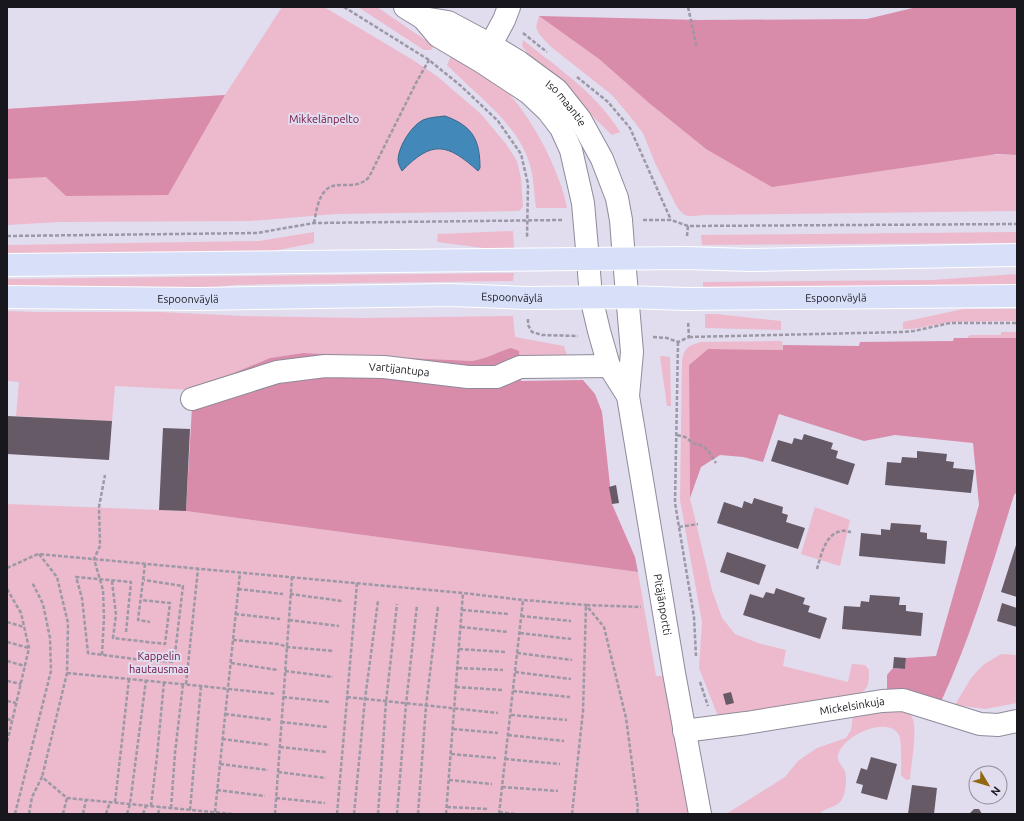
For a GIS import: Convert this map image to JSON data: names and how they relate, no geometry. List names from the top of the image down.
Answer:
{
  "streets": {
    "main road": ["Espoonväylä"],
    "street": [
      "Iso maantie",
      "Vartijantupa",
      "Pitäjänportti",
      "Mickelsinkuja"
    ]
  },
  "crossings": [
    ["Iso maantie", "Espoonväylä"],
    ["Iso maantie", "Pitäjänportti"],
    ["Espoonväylä", "Pitäjänportti"],
    ["Vartijantupa", "Pitäjänportti"],
    ["Pitäjänportti", "Mickelsinkuja"]
  ],
  "parks": ["Mikkelänpelto", "Kappelin hautausmaa"],
  "north": "bottom right"
}
